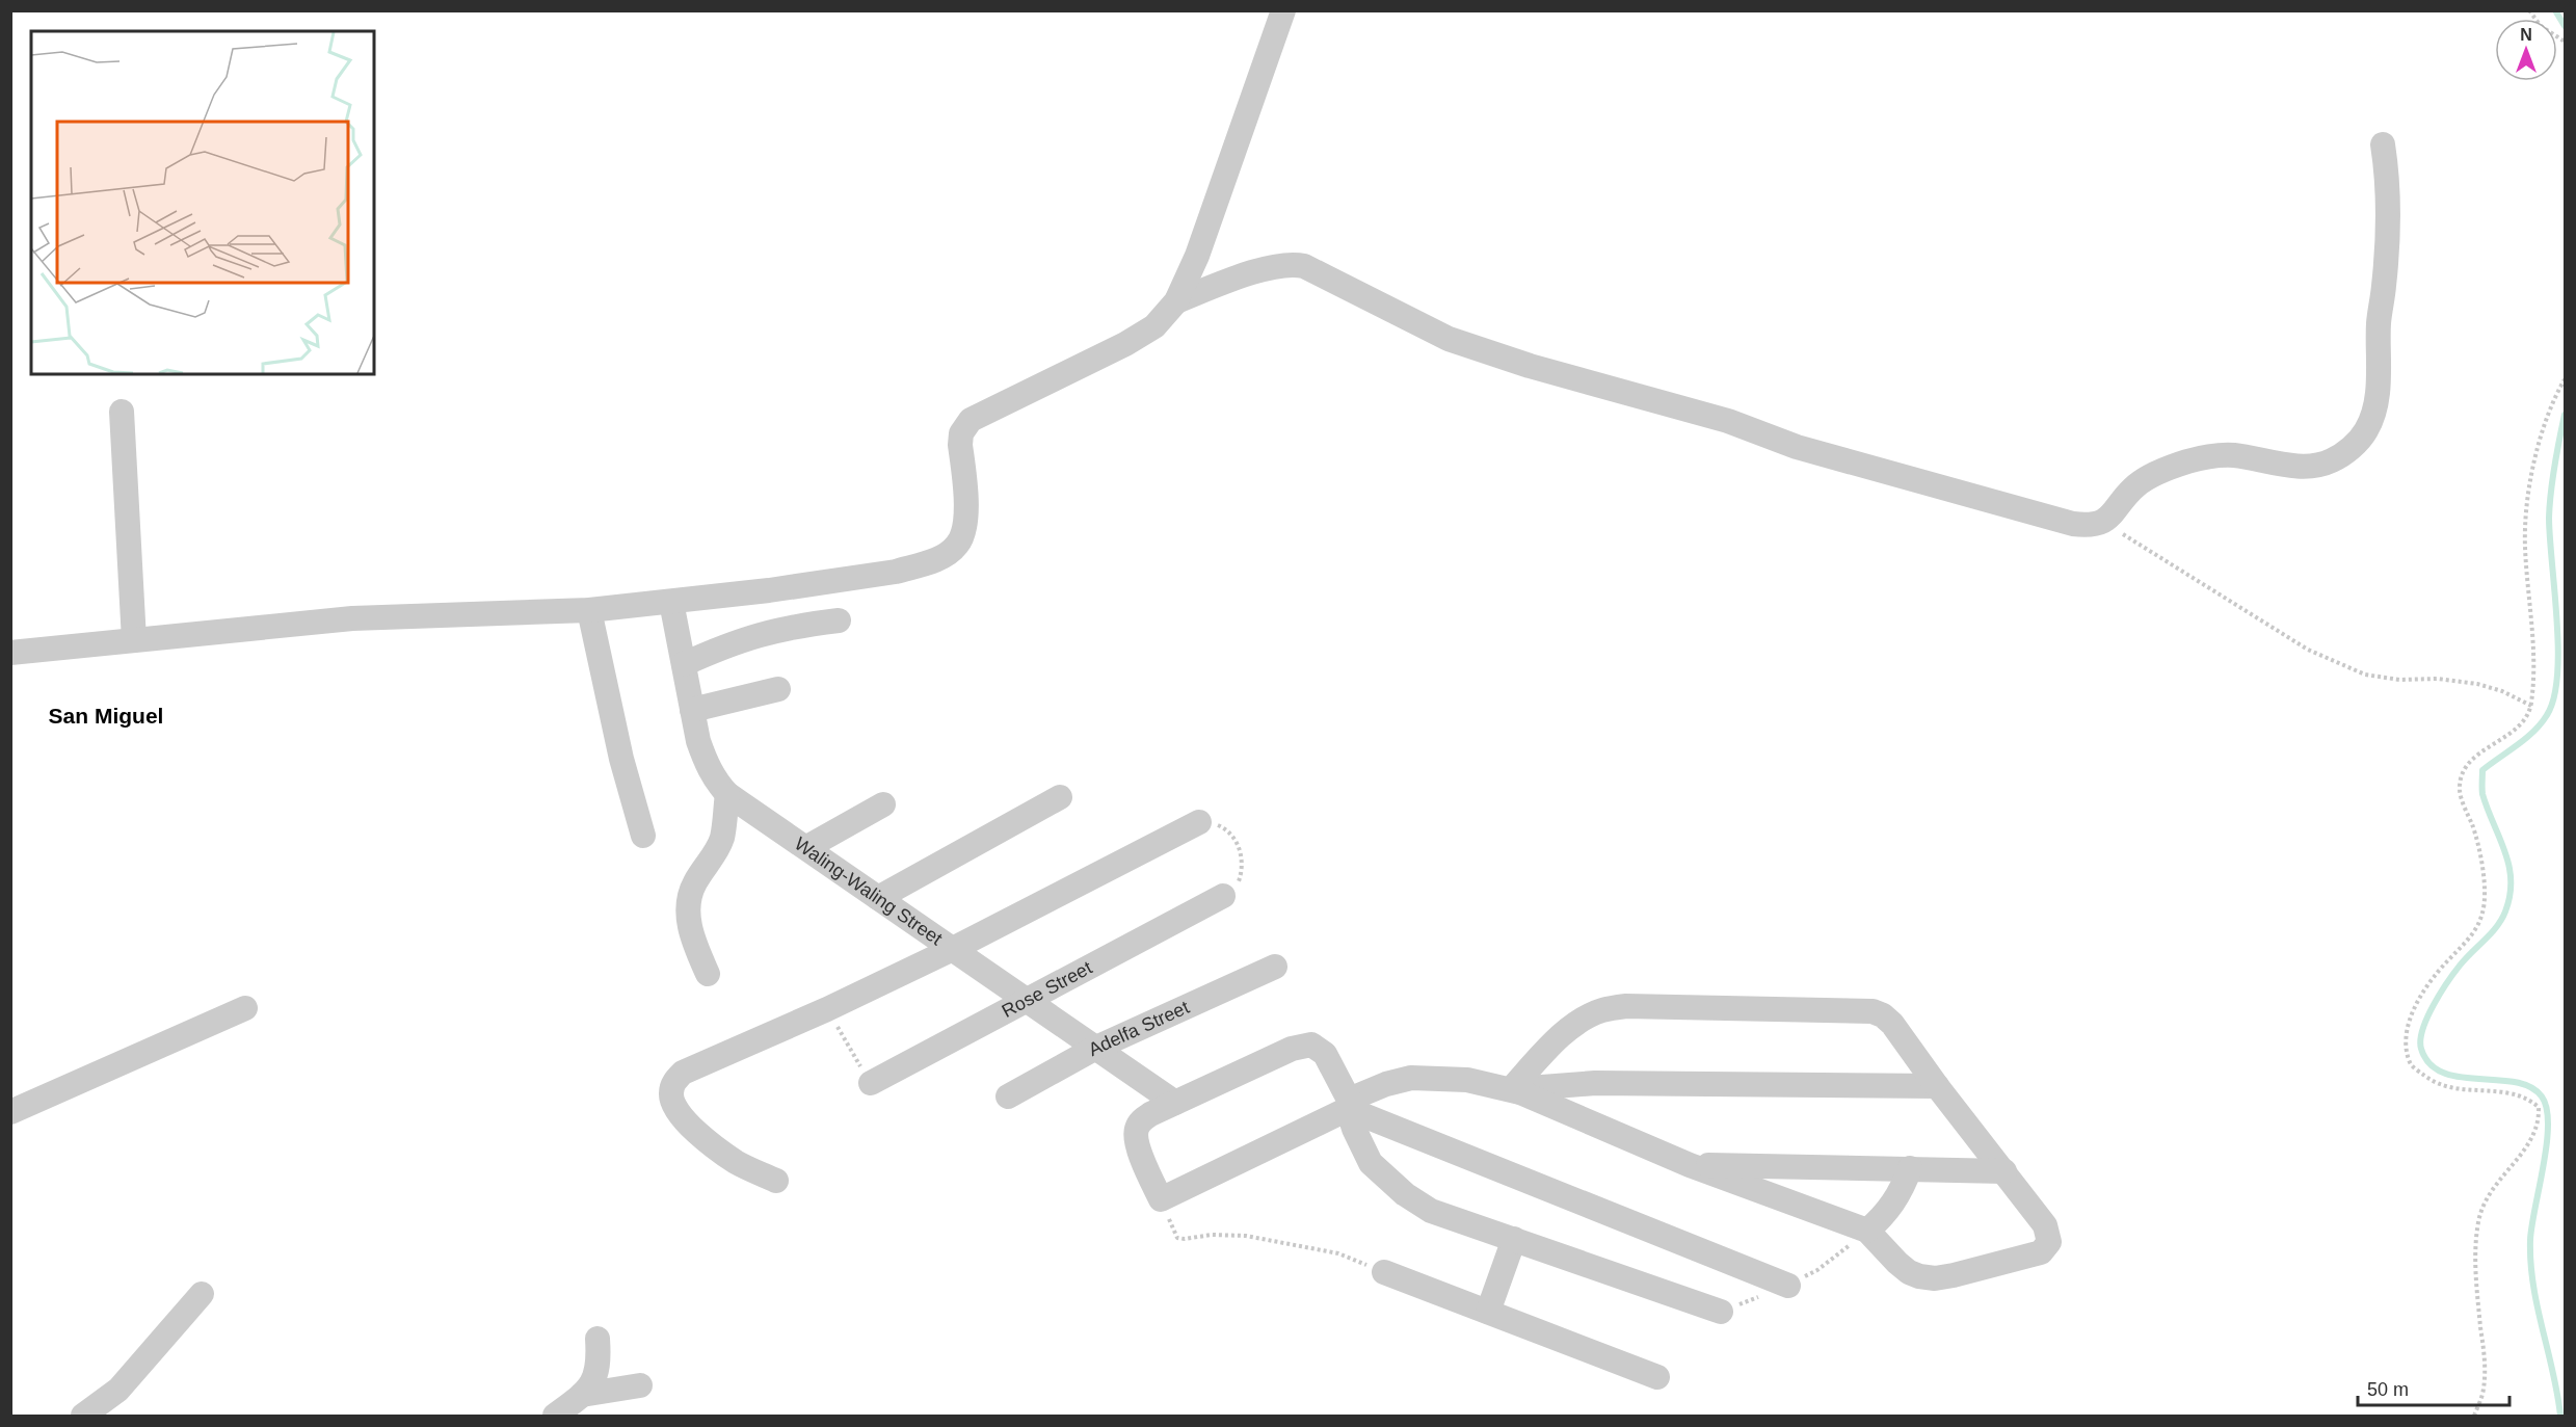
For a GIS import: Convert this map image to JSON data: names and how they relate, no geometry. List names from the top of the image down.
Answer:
{
  "streets": {
    "street": ["Waling-Waling Street", "Rose Street", "Adelfa Street"]
  },
  "crossings": [
    ["Waling-Waling Street", "Rose Street"],
    ["Waling-Waling Street", "Adelfa Street"]
  ],
  "districts": ["San Miguel"],
  "scale_bar": "50 m",
  "north": "top"
}
